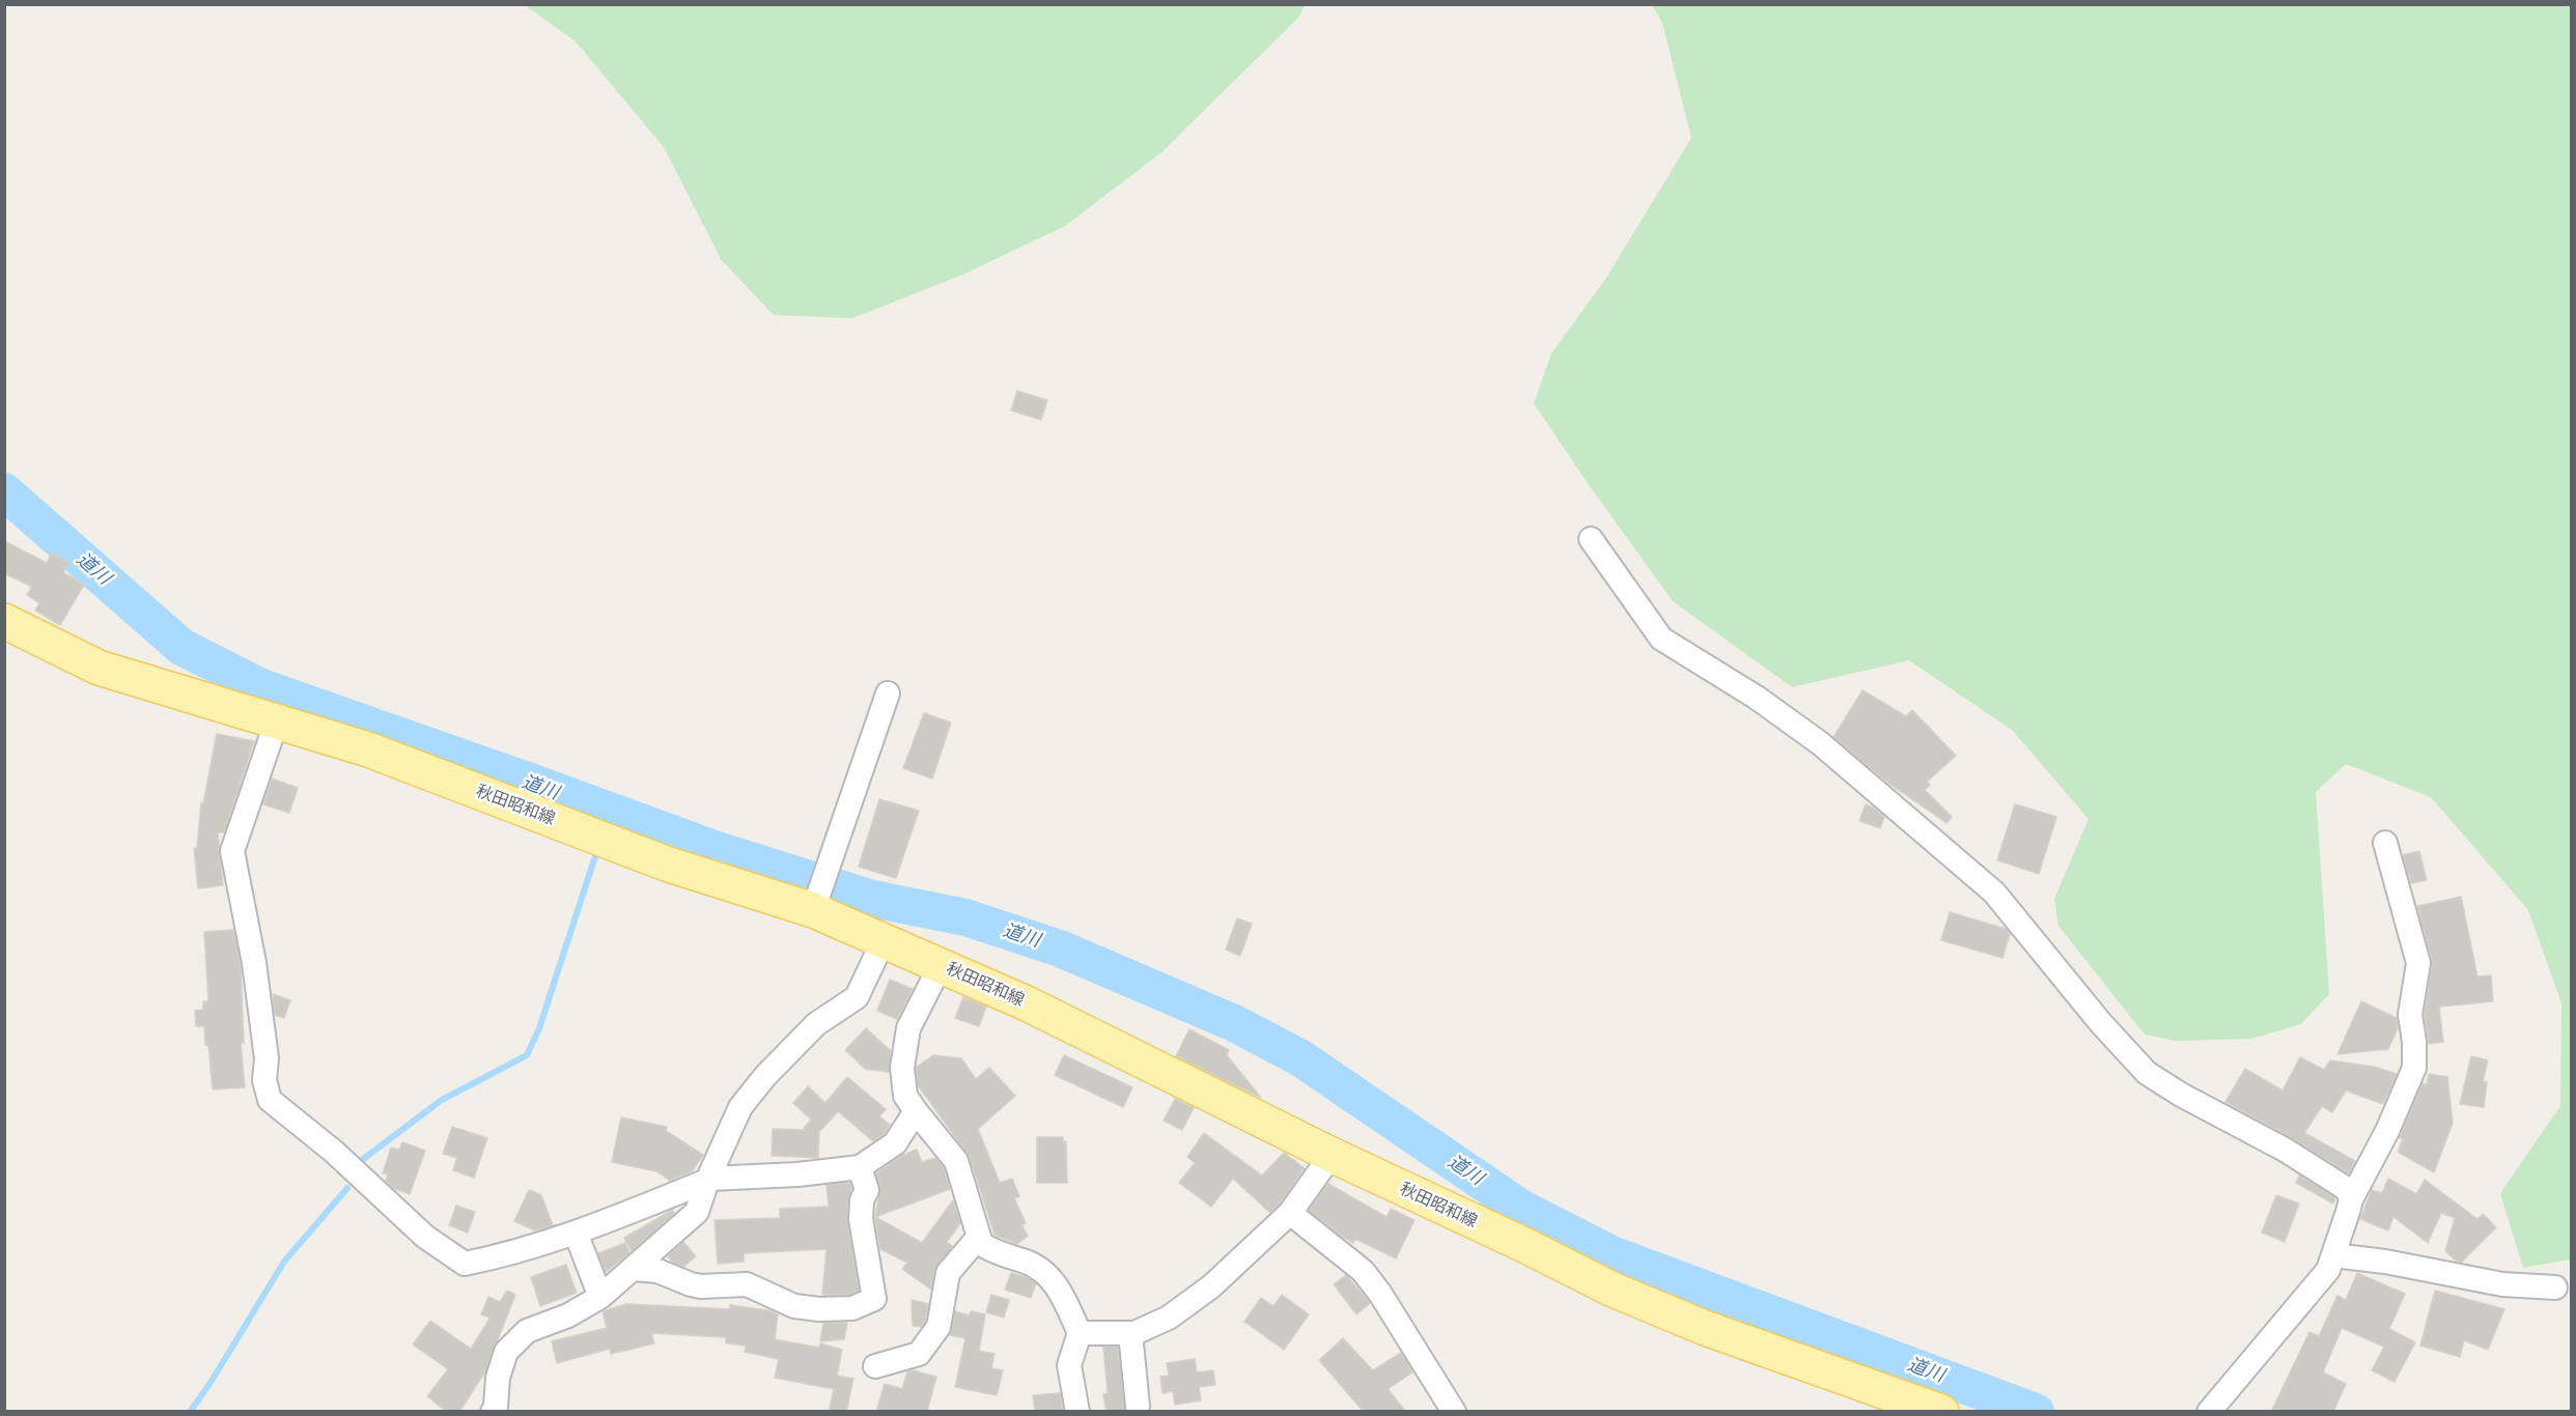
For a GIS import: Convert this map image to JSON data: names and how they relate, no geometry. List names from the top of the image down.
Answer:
{
  "streets": {
    "main road": ["秋田昭和線"]
  },
  "water": ["道川"]
}
